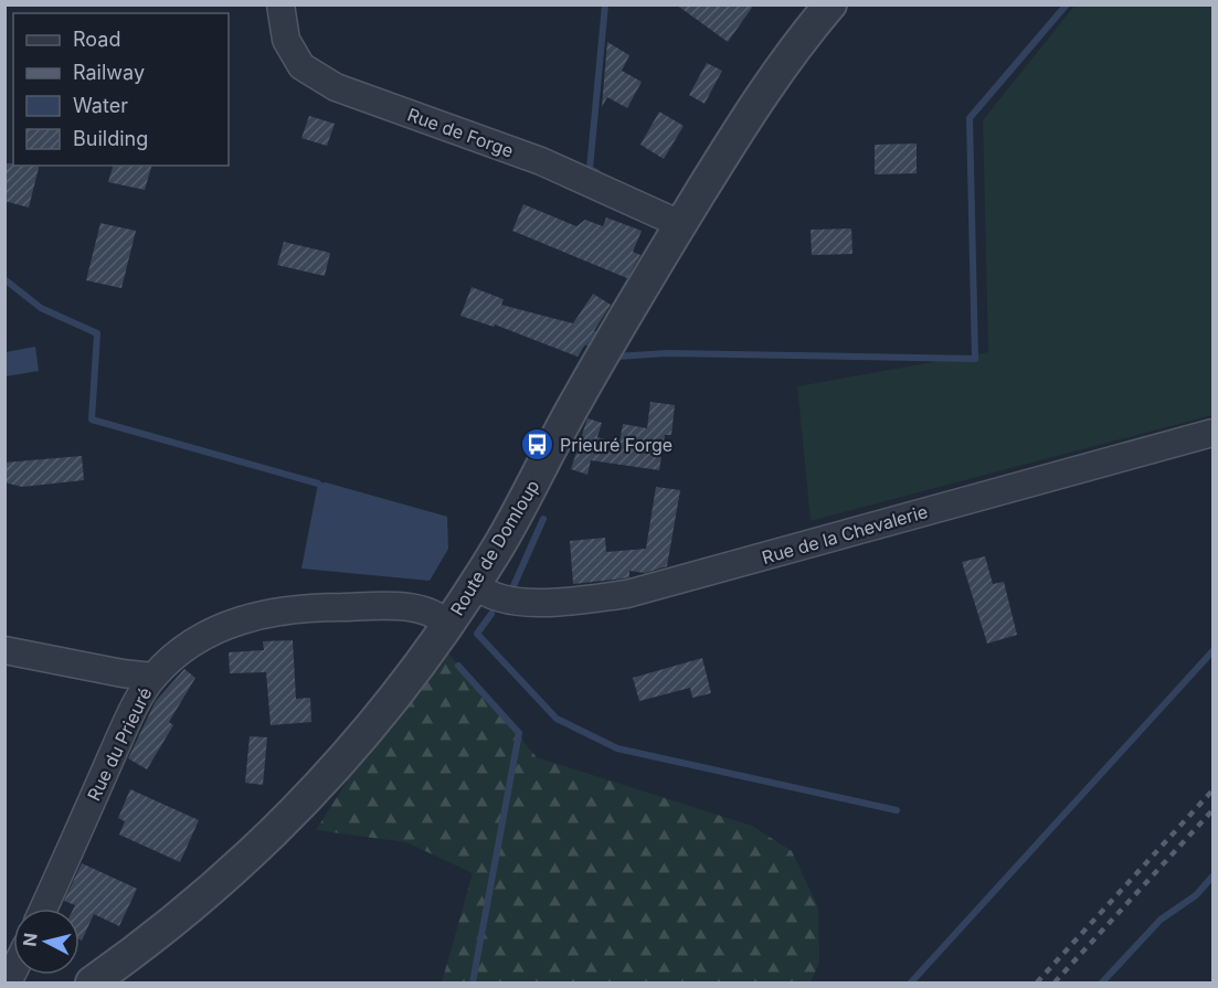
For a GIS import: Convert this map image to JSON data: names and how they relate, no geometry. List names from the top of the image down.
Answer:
{
  "streets": {
    "street": [
      "Rue de Forge",
      "Rue de la Chevalerie",
      "Route de Domloup",
      "Rue du Prieuré"
    ]
  },
  "crossings": [
    ["Rue de Forge", "Route de Domloup"],
    ["Rue de la Chevalerie", "Route de Domloup"],
    ["Route de Domloup", "Rue du Prieuré"]
  ],
  "places": {
    "bus stop": ["Prieuré Forge"]
  },
  "legend": [
    "Road",
    "Railway",
    "Water",
    "Building"
  ],
  "north": "left"
}
